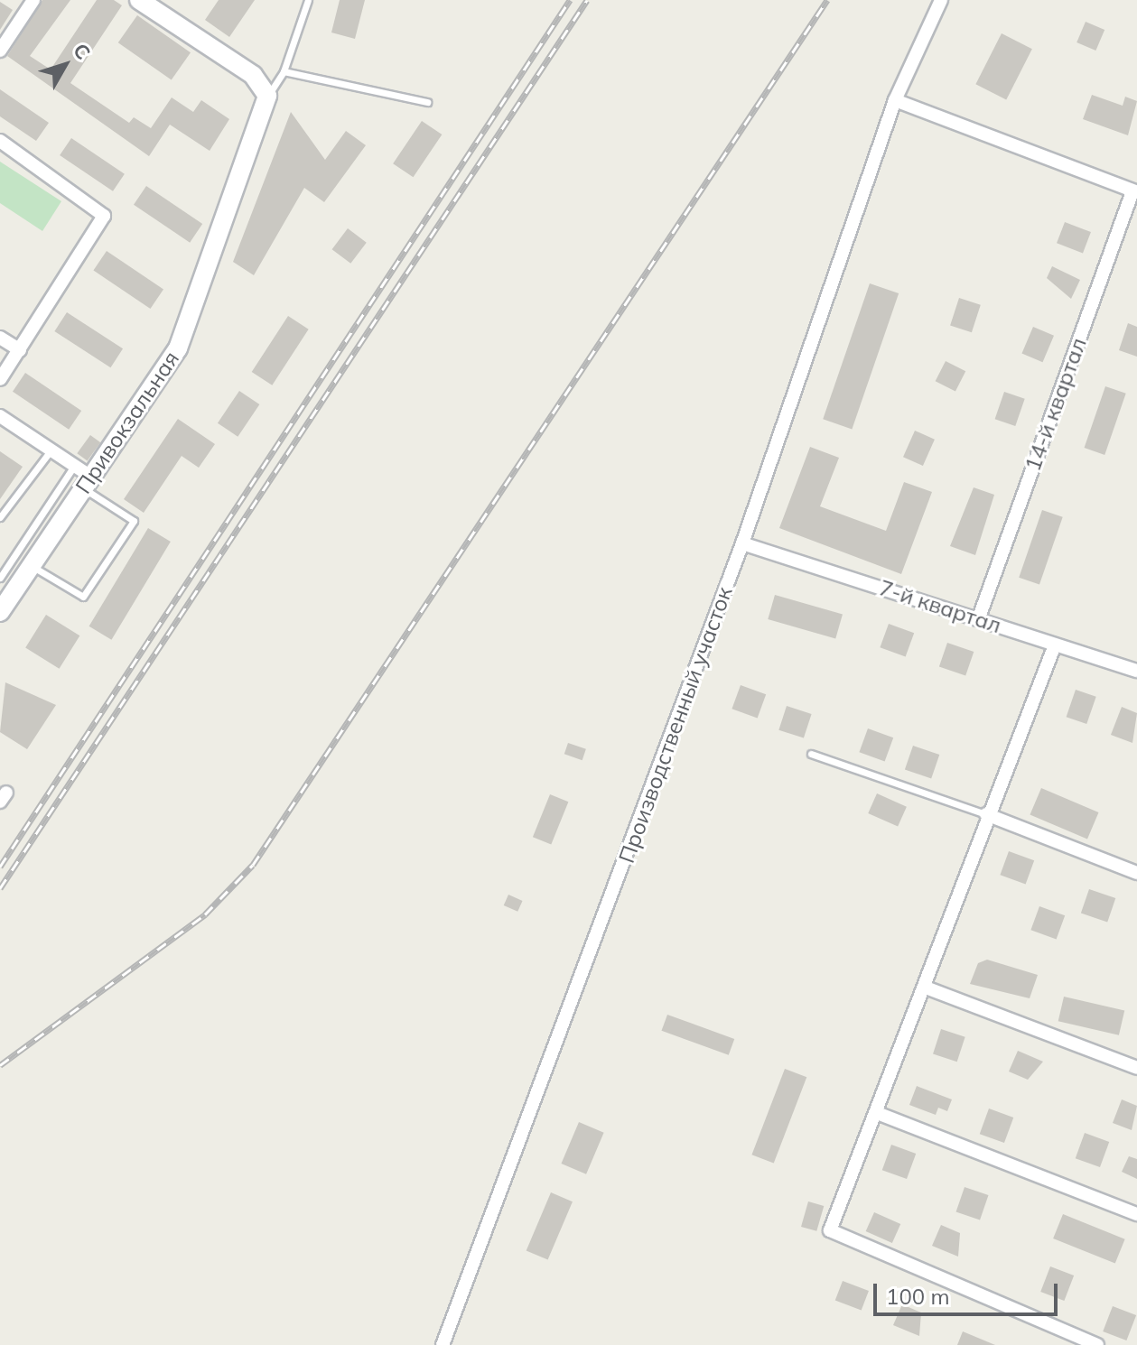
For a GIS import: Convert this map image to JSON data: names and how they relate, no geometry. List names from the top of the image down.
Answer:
{
  "streets": {
    "street": [
      "14-й квартал",
      "Привокзальная",
      "7-й квартал",
      "Производственный участок"
    ]
  },
  "crossings": [
    ["14-й квартал", "7-й квартал"],
    ["7-й квартал", "Производственный участок"]
  ],
  "scale_bar": "100 m",
  "north": "top right"
}
